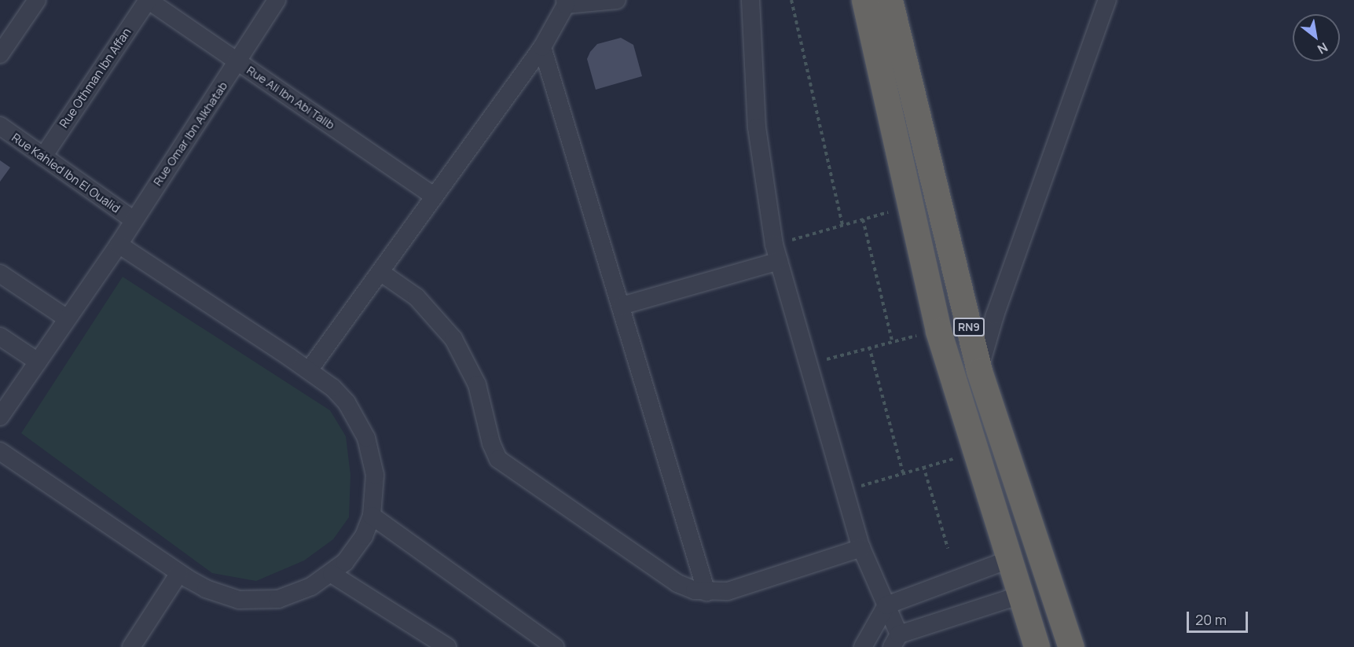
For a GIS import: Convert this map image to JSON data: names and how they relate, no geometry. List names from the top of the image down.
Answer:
{
  "streets": {
    "highway": ["RN9"],
    "street": [
      "Rue Othman Ibn Affan",
      "Rue Ali Ibn Abi Talib",
      "Rue Omar Ibn Alkhatab",
      "Rue Kahled Ibn El Oualid"
    ]
  },
  "crossings": [
    ["Rue Othman Ibn Affan", "Rue Ali Ibn Abi Talib"],
    ["Rue Othman Ibn Affan", "Rue Kahled Ibn El Oualid"],
    ["Rue Ali Ibn Abi Talib", "Rue Omar Ibn Alkhatab"],
    ["Rue Omar Ibn Alkhatab", "Rue Kahled Ibn El Oualid"]
  ],
  "scale_bar": "20 m",
  "north": "bottom right"
}
